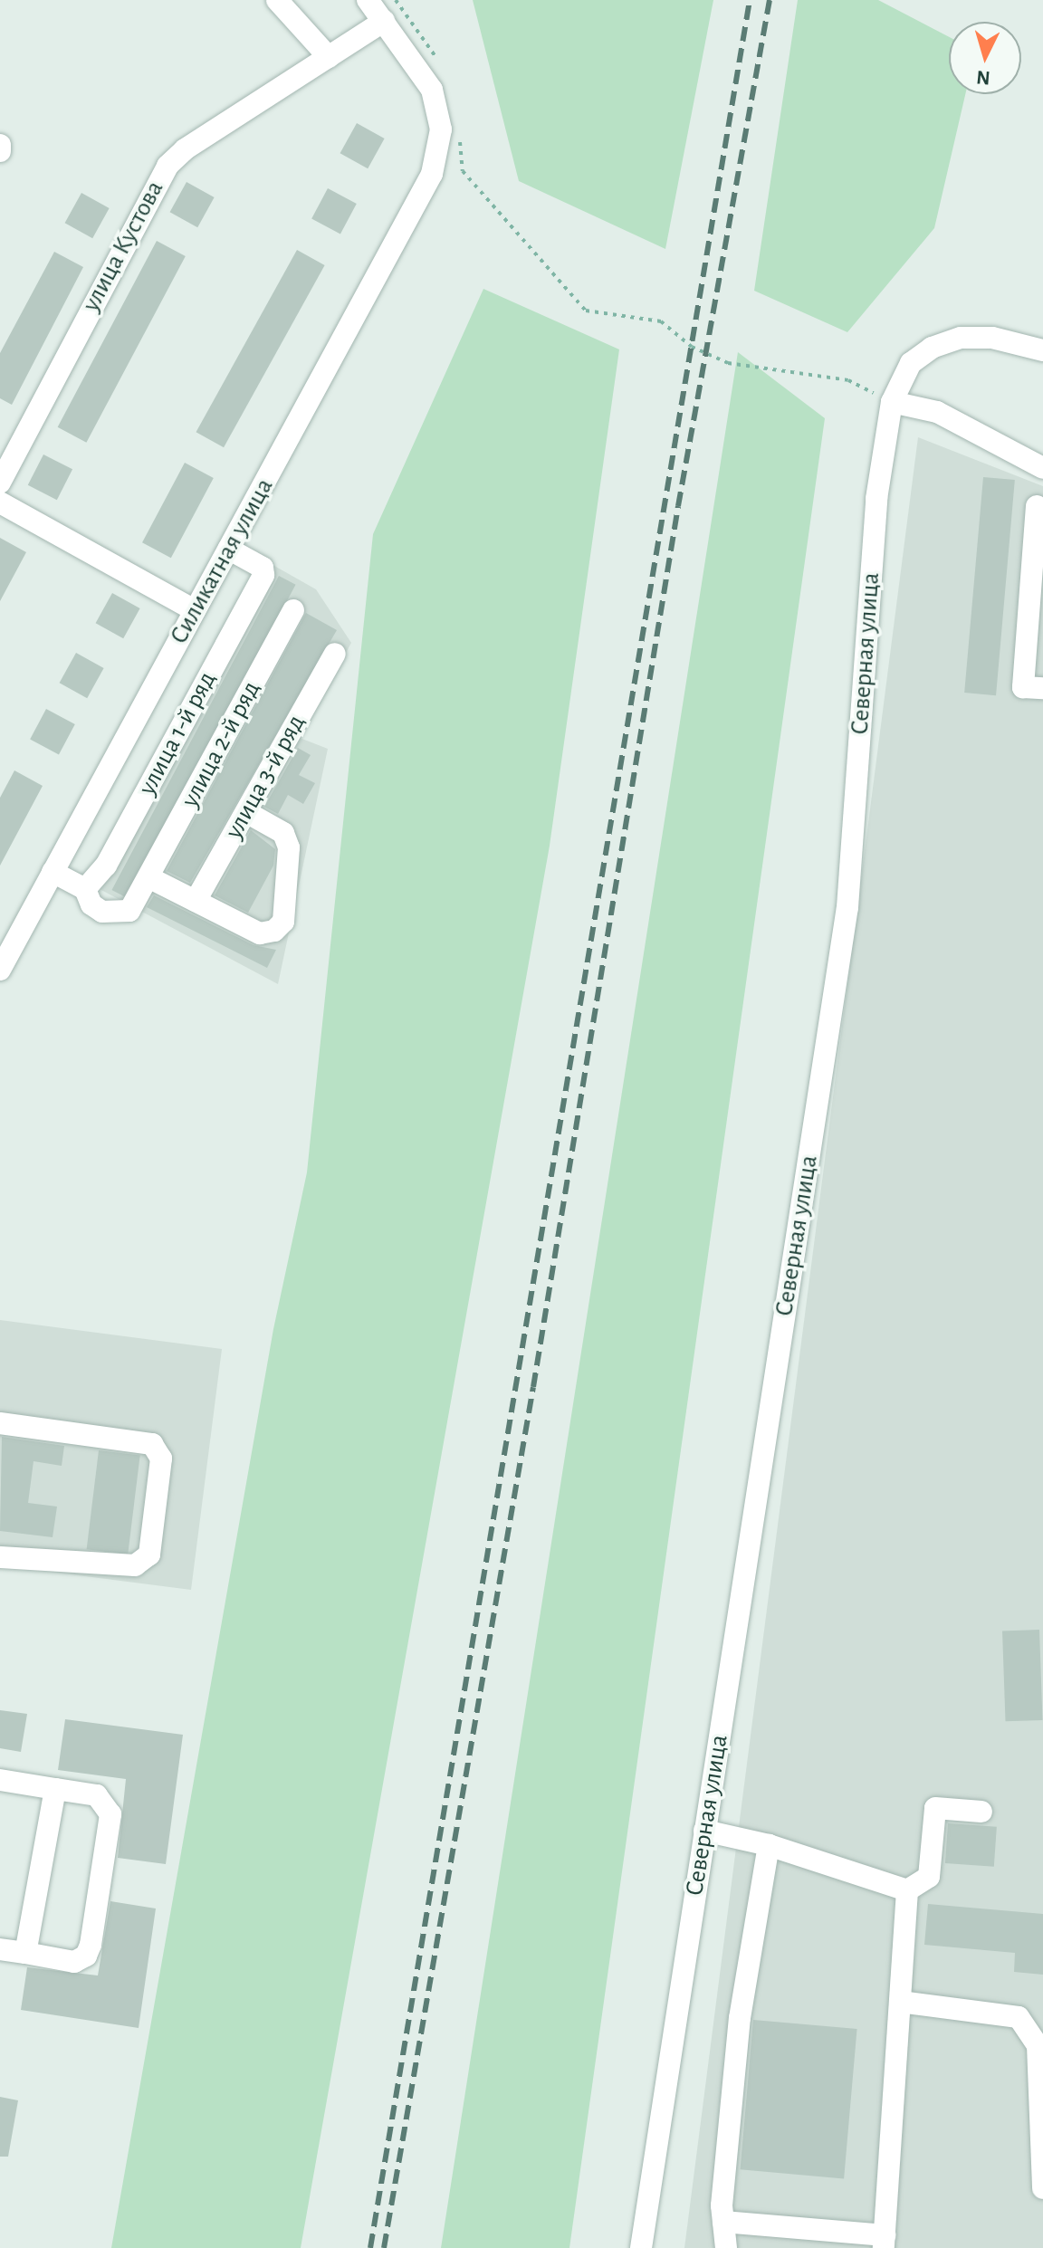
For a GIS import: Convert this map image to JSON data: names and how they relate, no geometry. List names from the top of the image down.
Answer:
{
  "streets": {
    "street": [
      "улица Кустова",
      "Силикатная улица",
      "Северная улица",
      "улица 1-й ряд",
      "улица 2-й ряд",
      "улица 3-й ряд"
    ]
  },
  "crossings": [
    ["улица Кустова", "Силикатная улица"],
    ["Силикатная улица", "улица 1-й ряд"],
    ["Силикатная улица", "улица 2-й ряд"],
    ["улица 1-й ряд", "улица 2-й ряд"]
  ],
  "north": "bottom"
}
